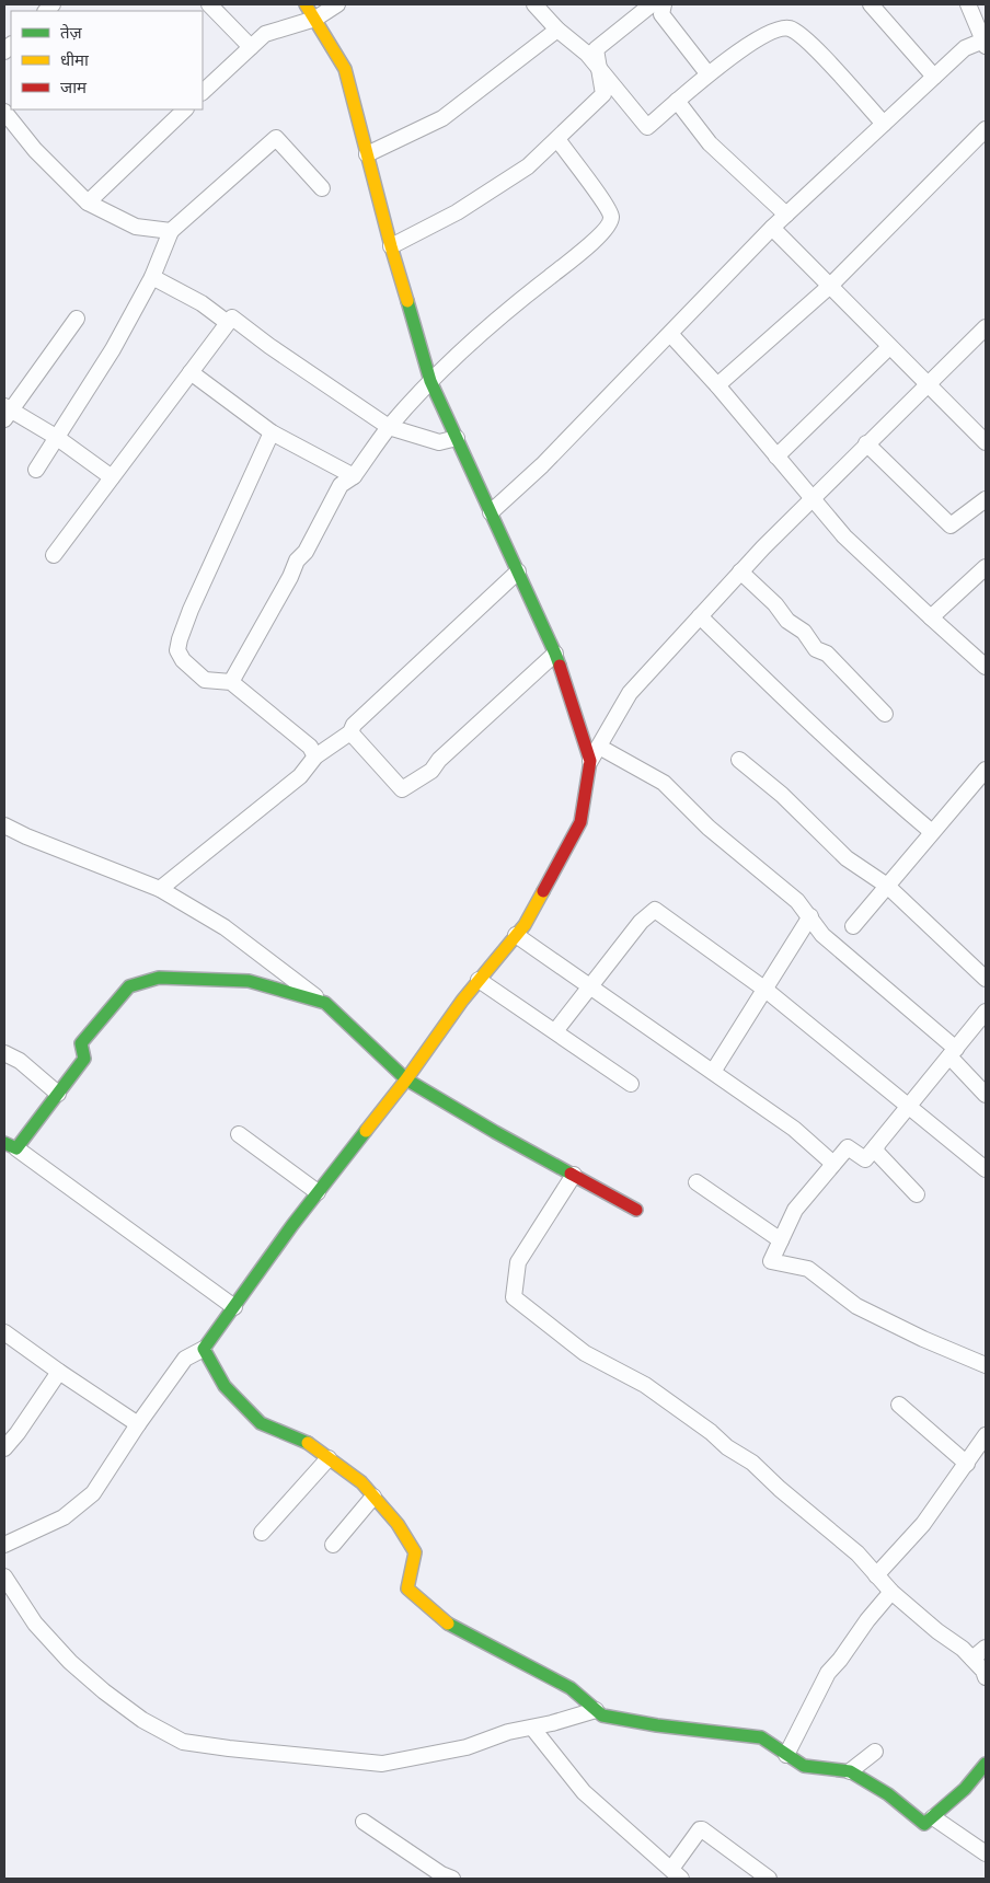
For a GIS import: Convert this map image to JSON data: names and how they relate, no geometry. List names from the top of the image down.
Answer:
{
  "legend": ["तेज़", "धीमा", "जाम"]
}
